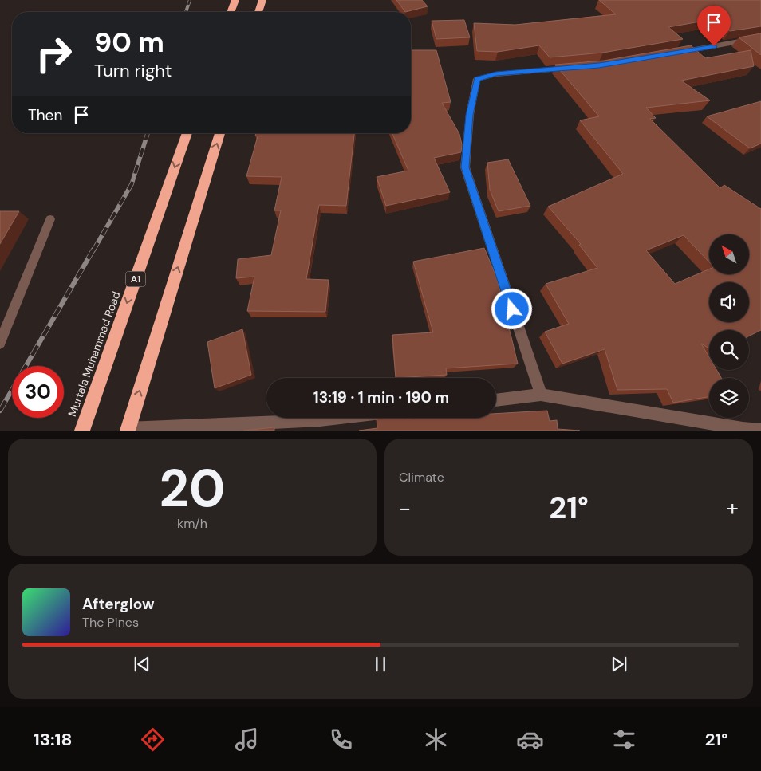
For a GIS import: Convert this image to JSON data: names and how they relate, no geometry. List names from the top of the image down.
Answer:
{
  "streets": {
    "highway": ["A1", "Murtala Muhammad Road"]
  },
  "north": "top left",
  "page": {
    "turn": ["90 m", "Turn right"],
    "then": "Then",
    "limit": "30",
    "trip": "13:19 · 1 min · 190 m",
    "tile": [
      ["20", "km/h"],
      "Climate"
    ],
    "heat": ["−", "21°", "+"],
    "song": ["Afterglow", "The Pines"],
    "tabs": ["13:18", "21°"]
  }
}
